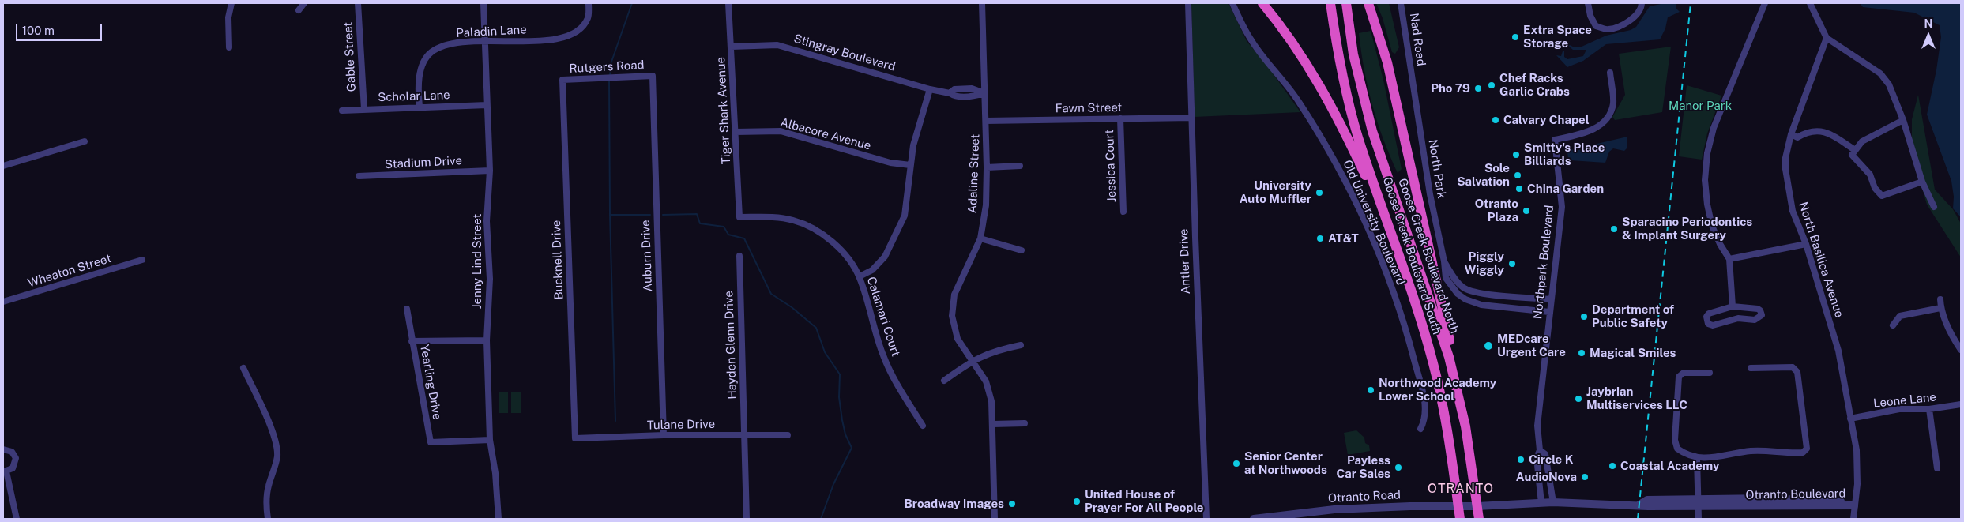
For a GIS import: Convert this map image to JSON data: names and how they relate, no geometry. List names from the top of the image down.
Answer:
{
  "streets": {
    "highway": ["Goose Creek Boulevard South", "Goose Creek Boulevard North"],
    "street": [
      "Paladin Lane",
      "Nad Road",
      "Stingray Boulevard",
      "Gable Street",
      "Rutgers Road",
      "Scholar Lane",
      "Fawn Street",
      "Tiger Shark Avenue",
      "Albacore Avenue",
      "Stadium Drive",
      "Jessica Court",
      "North Park",
      "Adaline Street",
      "Old University Boulevard",
      "Auburn Drive",
      "Bucknell Drive",
      "North Basilica Avenue",
      "Jenny Lind Street",
      "Antler Drive",
      "Northpark Boulevard",
      "Wheaton Street",
      "Calamari Court",
      "Hayden Glenn Drive",
      "Yearling Drive",
      "Leone Lane",
      "Tulane Drive",
      "Otranto Boulevard",
      "Otranto Road"
    ]
  },
  "crossings": [
    ["Paladin Lane", "Scholar Lane"],
    ["Paladin Lane", "Jenny Lind Street"],
    ["Nad Road", "North Park"],
    ["Stingray Boulevard", "Tiger Shark Avenue"],
    ["Stingray Boulevard", "Adaline Street"],
    ["Gable Street", "Scholar Lane"],
    ["Rutgers Road", "Auburn Drive"],
    ["Rutgers Road", "Bucknell Drive"],
    ["Scholar Lane", "Jenny Lind Street"],
    ["Fawn Street", "Jessica Court"],
    ["Fawn Street", "Adaline Street"],
    ["Fawn Street", "Antler Drive"],
    ["Tiger Shark Avenue", "Albacore Avenue"],
    ["Tiger Shark Avenue", "Calamari Court"],
    ["Stadium Drive", "Jenny Lind Street"],
    ["North Park", "Northpark Boulevard"],
    ["Auburn Drive", "Tulane Drive"],
    ["Goose Creek Boulevard South", "Otranto Road"],
    ["Goose Creek Boulevard North", "Otranto Boulevard"],
    ["Goose Creek Boulevard North", "Otranto Road"],
    ["Bucknell Drive", "Tulane Drive"],
    ["North Basilica Avenue", "Leone Lane"],
    ["North Basilica Avenue", "Otranto Boulevard"],
    ["Jenny Lind Street", "Yearling Drive"],
    ["Northpark Boulevard", "Otranto Boulevard"],
    ["Hayden Glenn Drive", "Tulane Drive"],
    ["Otranto Boulevard", "Otranto Road"]
  ],
  "districts": ["OTRANTO"],
  "parks": ["Manor Park"],
  "places": [
    "Extra Space Storage",
    "Chef Racks Garlic Crabs",
    "Pho 79",
    "Calvary Chapel",
    "Smitty's Place Billiards",
    "Sole Salvation",
    "China Garden",
    "University Auto Muffler",
    "Otranto Plaza",
    "Sparacino Periodontics & Implant Surgery",
    "AT&T",
    "Piggly Wiggly",
    "Department of Public Safety",
    "MEDcare Urgent Care",
    "Magical Smiles",
    "Northwood Academy Lower School",
    "Jaybrian Multiservices LLC",
    "Circle K",
    "Senior Center at Northwoods",
    "Coastal Academy",
    "Payless Car Sales",
    "AudioNova",
    "United House of Prayer For All People",
    "Broadway Images"
  ],
  "scale_bar": "100 m",
  "north": "top"
}
